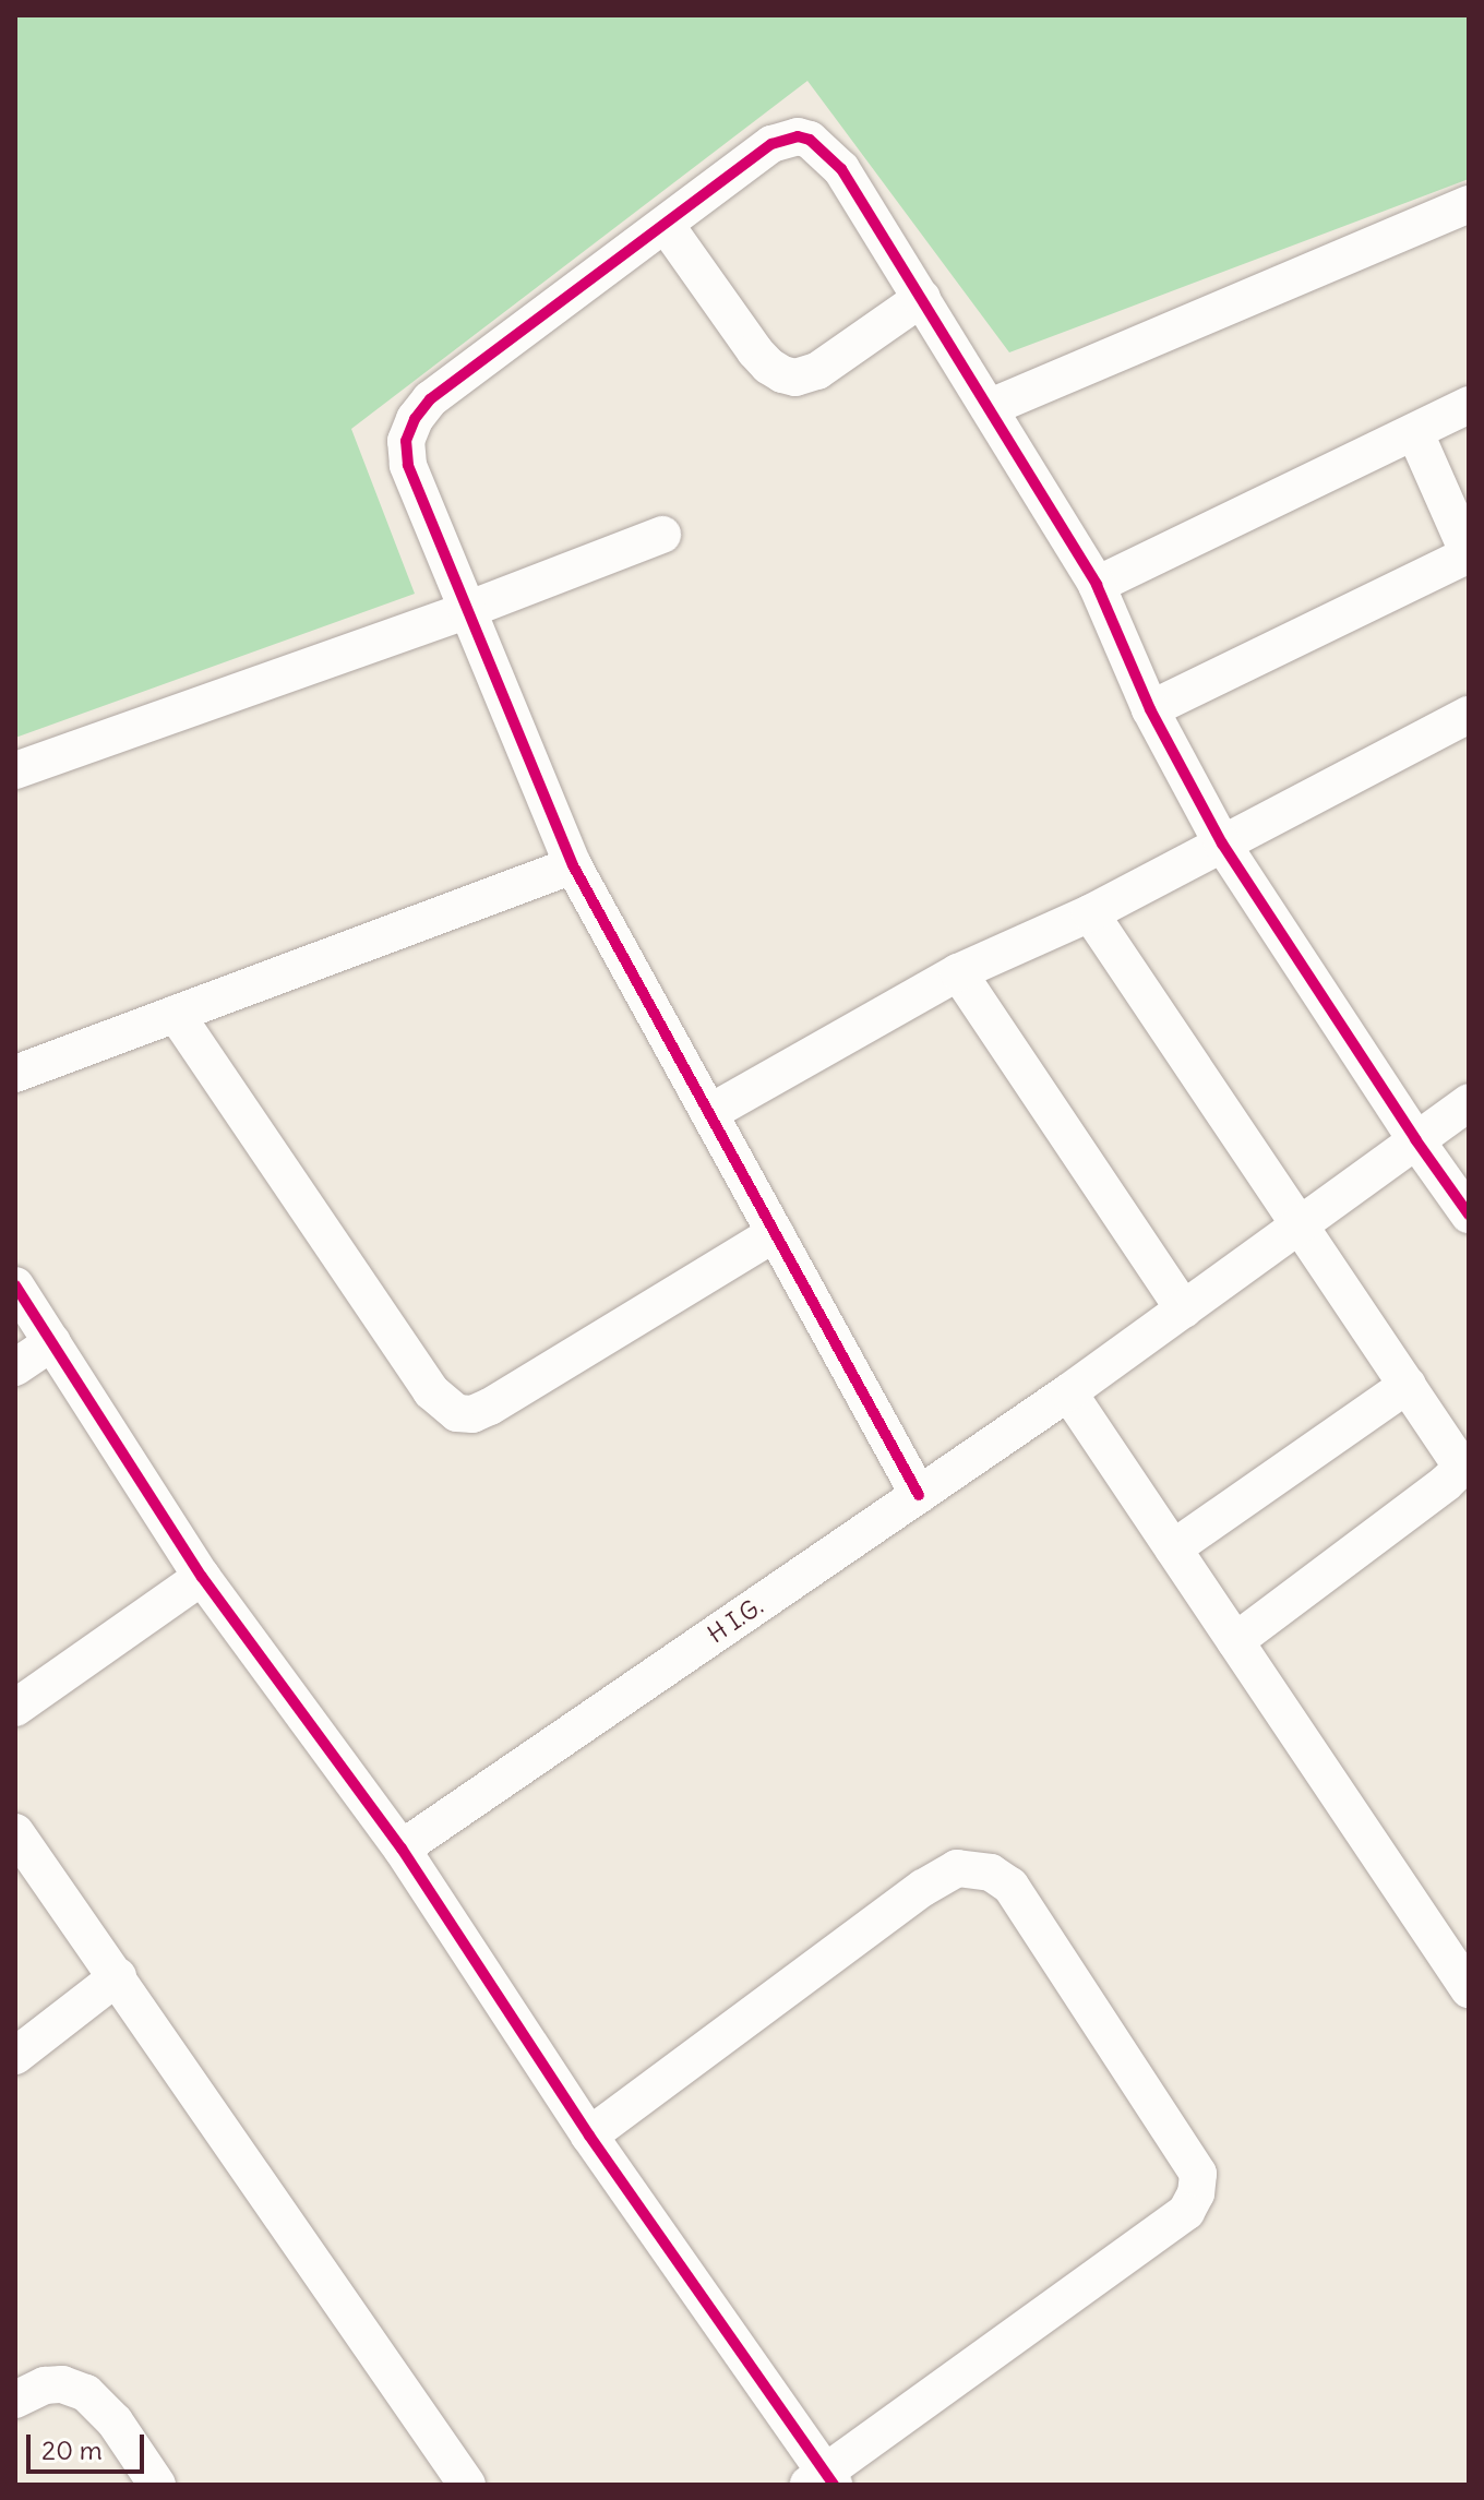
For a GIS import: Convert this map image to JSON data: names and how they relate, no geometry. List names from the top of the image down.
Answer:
{
  "streets": {
    "street": ["H I.G."]
  },
  "scale_bar": "20 m"
}
